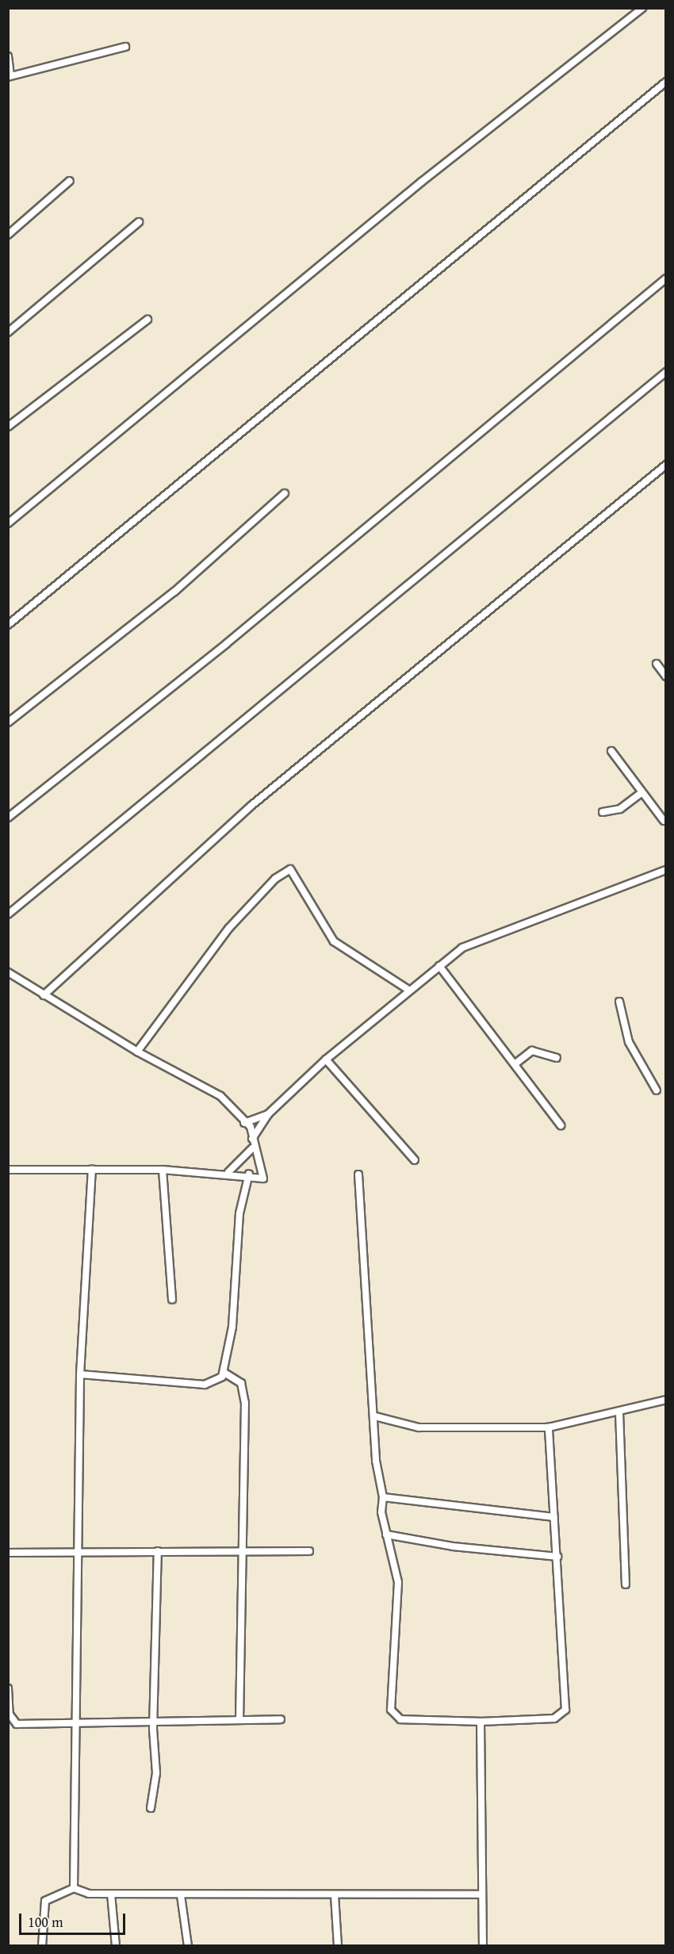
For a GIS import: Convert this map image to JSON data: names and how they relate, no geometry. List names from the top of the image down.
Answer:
{
  "scale_bar": "100 m"
}
